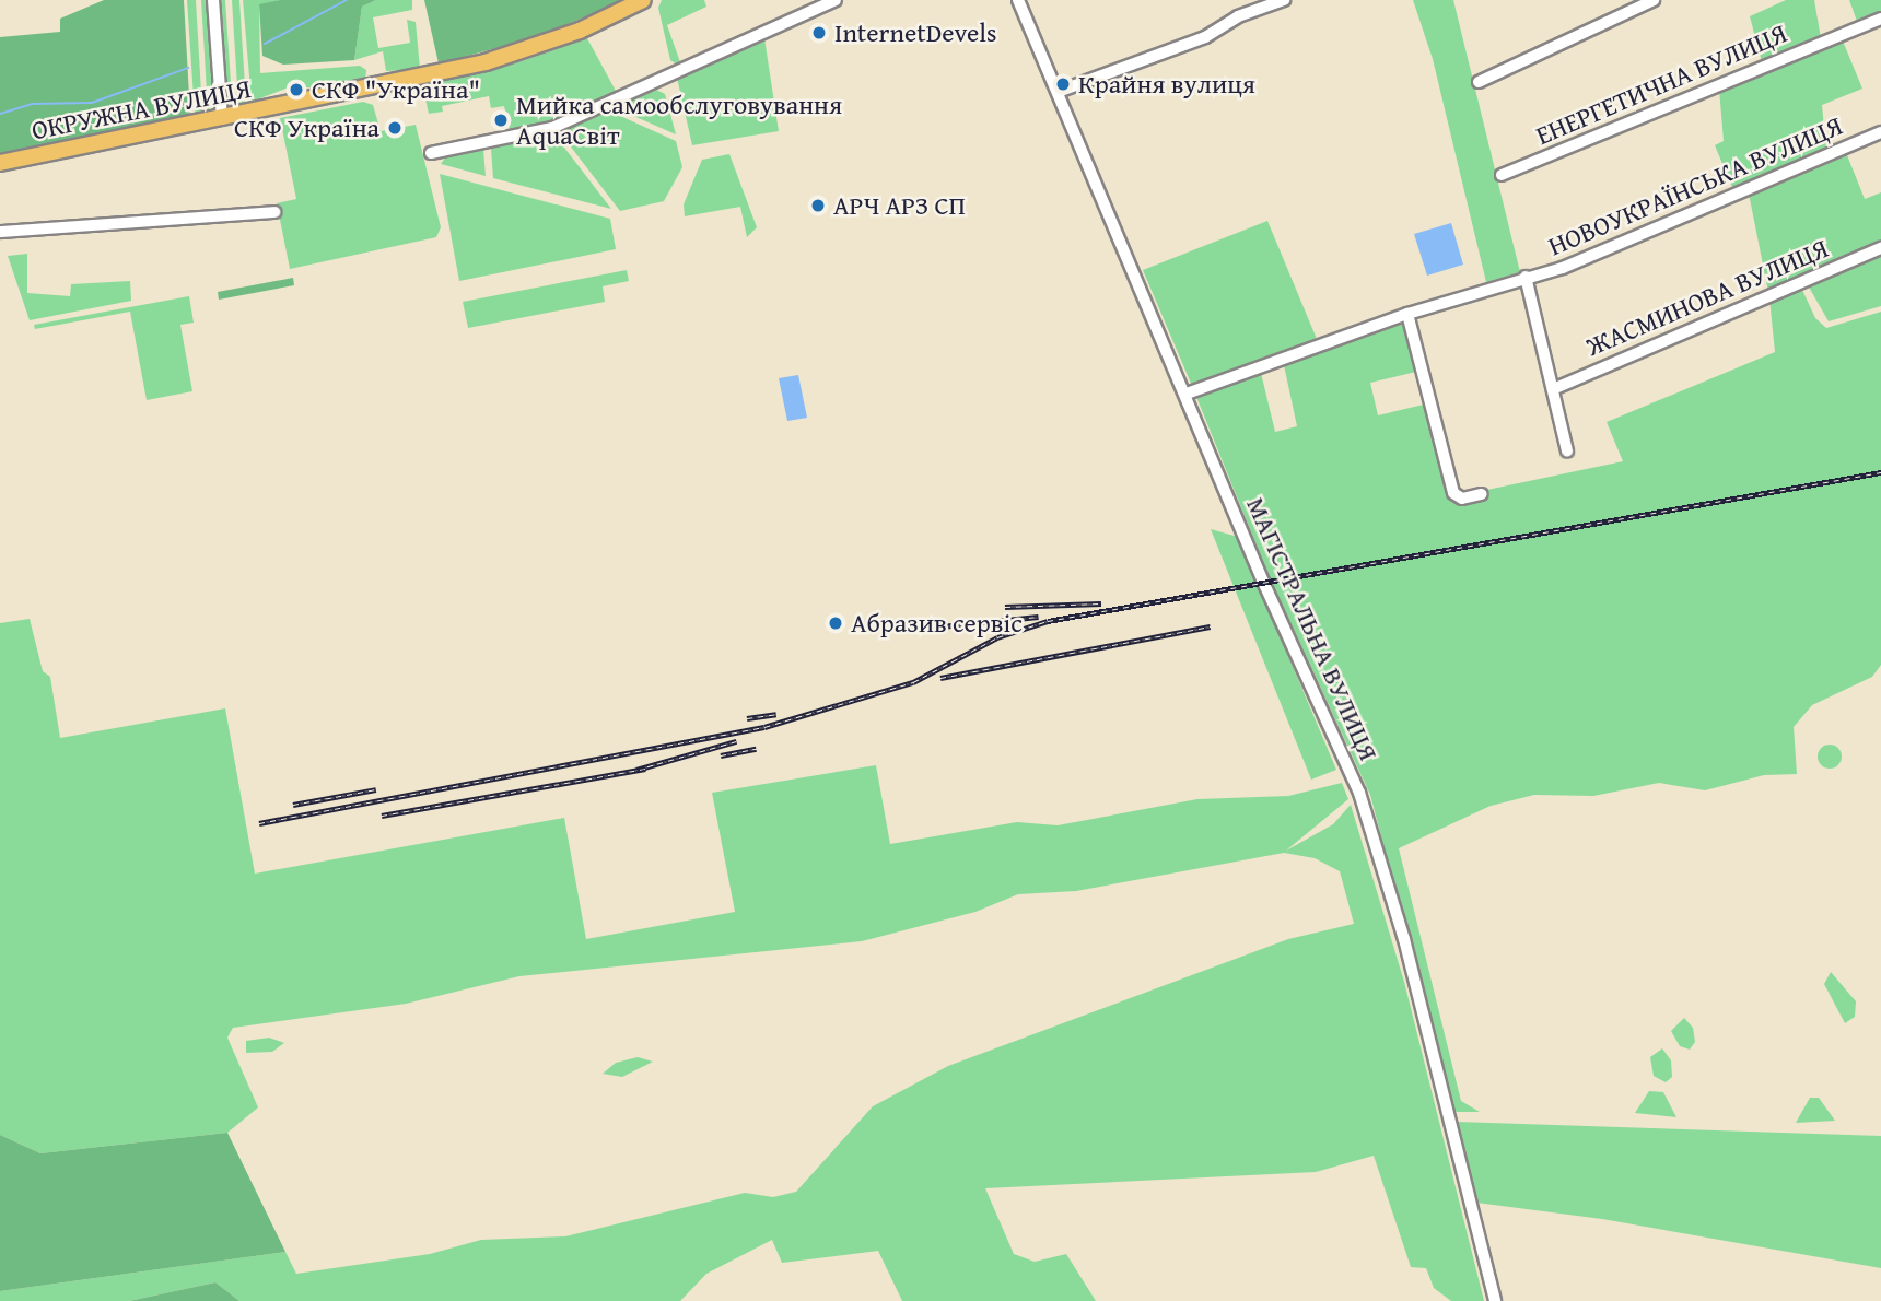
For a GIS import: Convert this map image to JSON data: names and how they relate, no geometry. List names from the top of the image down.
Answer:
{
  "streets": {
    "main road": ["ОКРУЖНА ВУЛИЦЯ"],
    "street": [
      "ЕНЕРГЕТИЧНА ВУЛИЦЯ",
      "НОВОУКРАЇНСЬКА ВУЛИЦЯ",
      "ЖАСМИНОВА ВУЛИЦЯ",
      "МАГІСТРАЛЬНА ВУЛИЦЯ"
    ]
  },
  "crossings": [
    ["НОВОУКРАЇНСЬКА ВУЛИЦЯ", "МАГІСТРАЛЬНА ВУЛИЦЯ"]
  ],
  "places": [
    "InternetDevels",
    "Крайня вулиця",
    "СКФ \"Україна\"",
    "Мийка самообслуговування AquaСвіт",
    "СКФ Україна",
    "АРЧ АРЗ СП",
    "Абразив сервіс"
  ]
}
